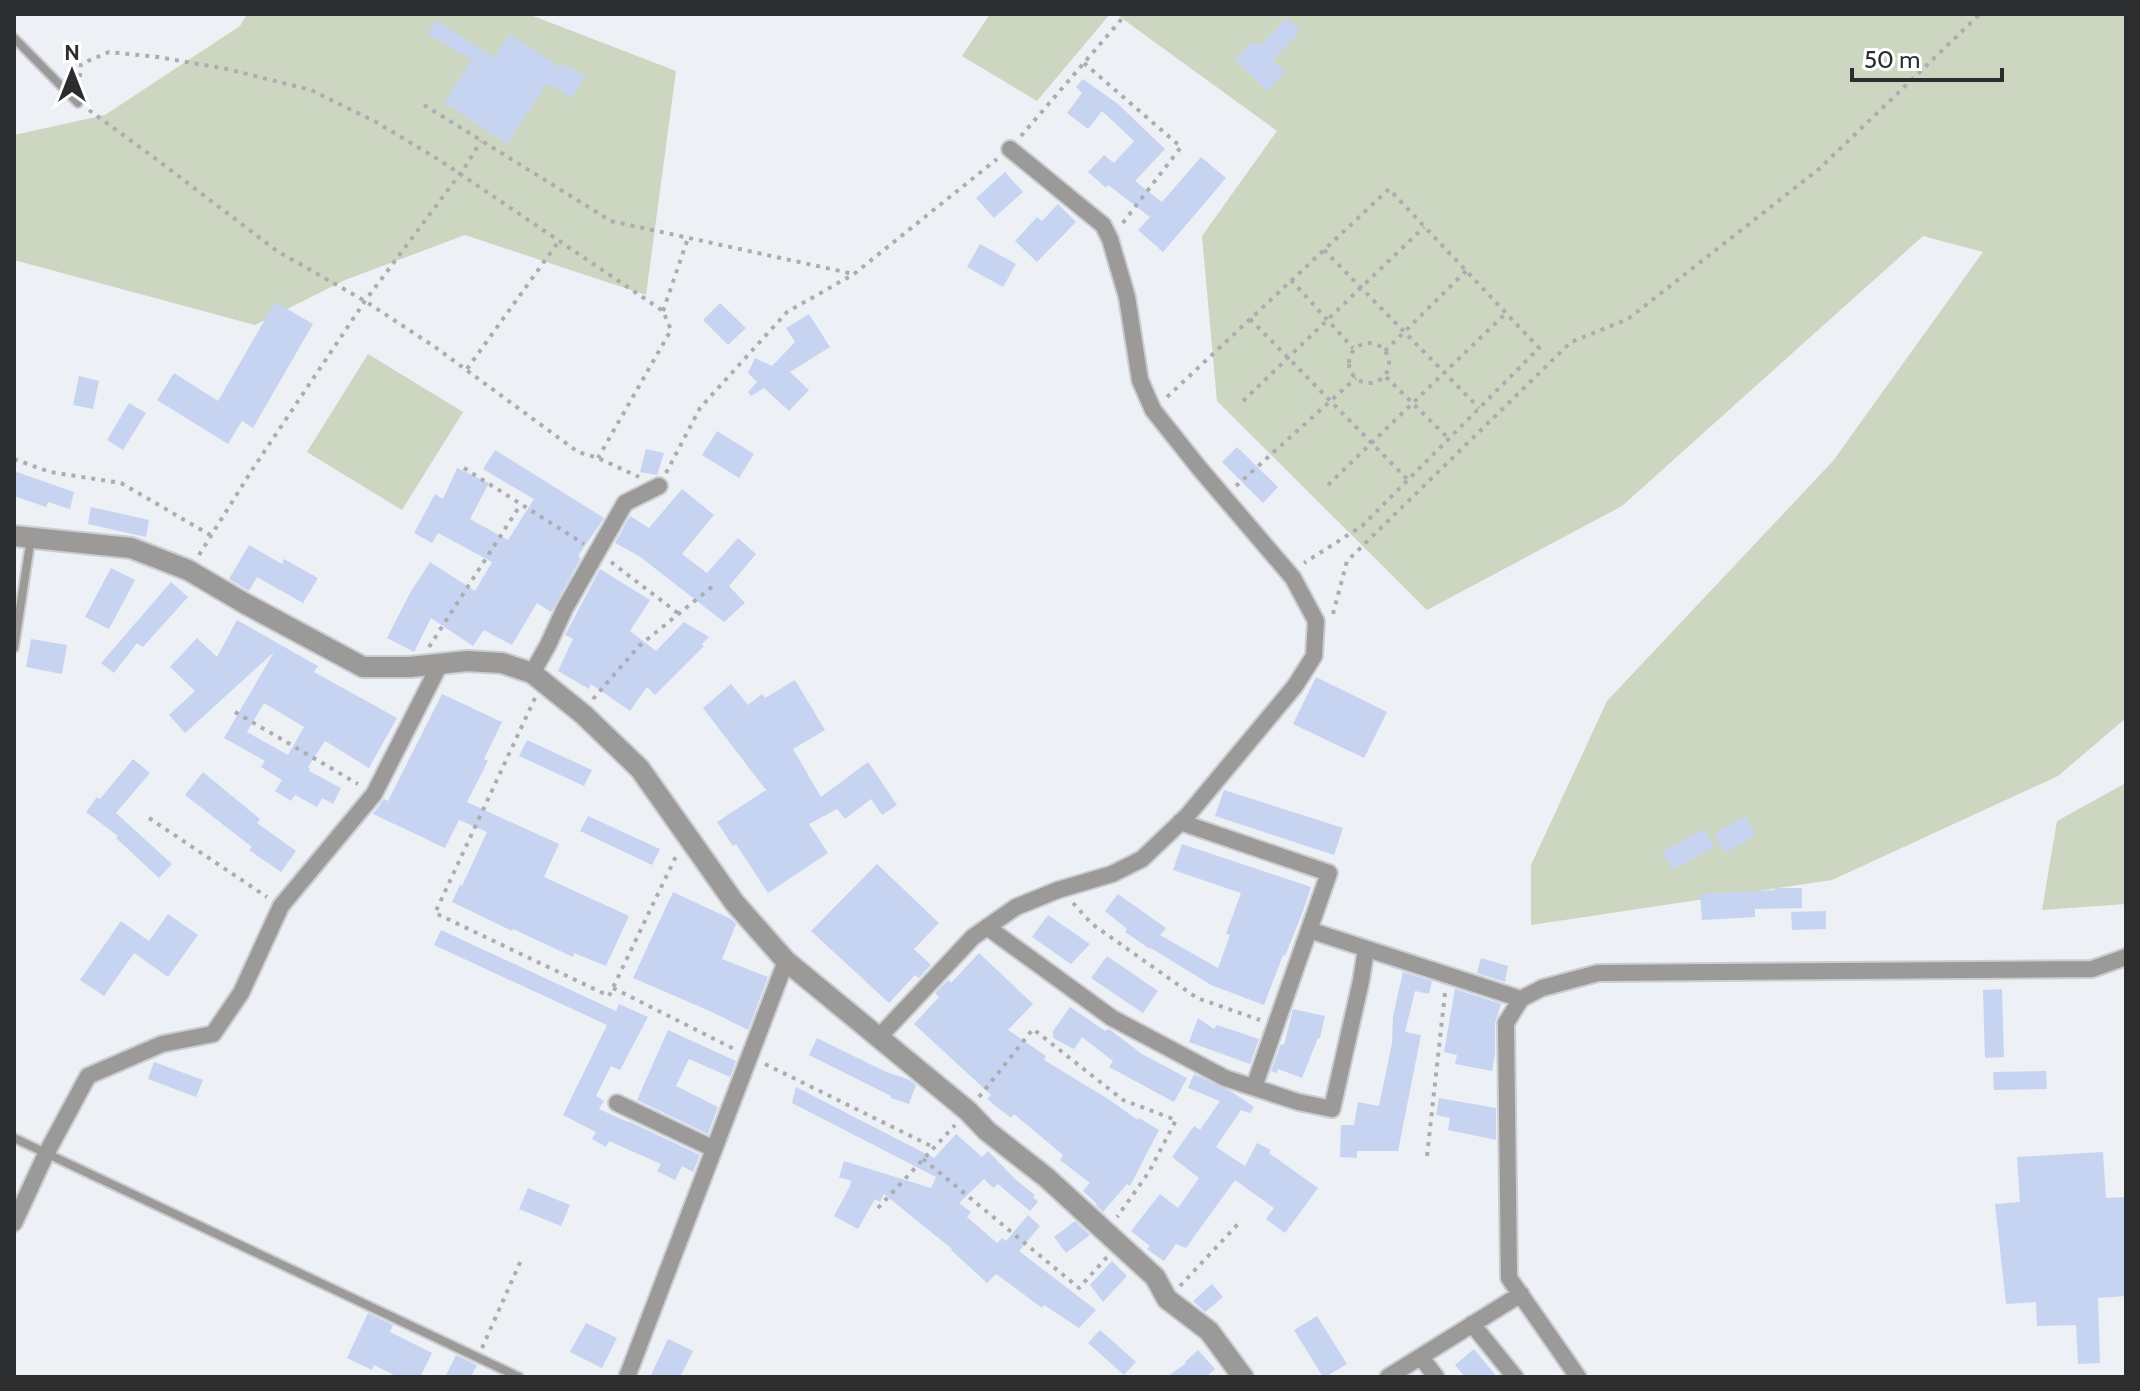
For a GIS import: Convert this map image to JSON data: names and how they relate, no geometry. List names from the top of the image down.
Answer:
{
  "scale_bar": "50 m",
  "north": "top"
}
